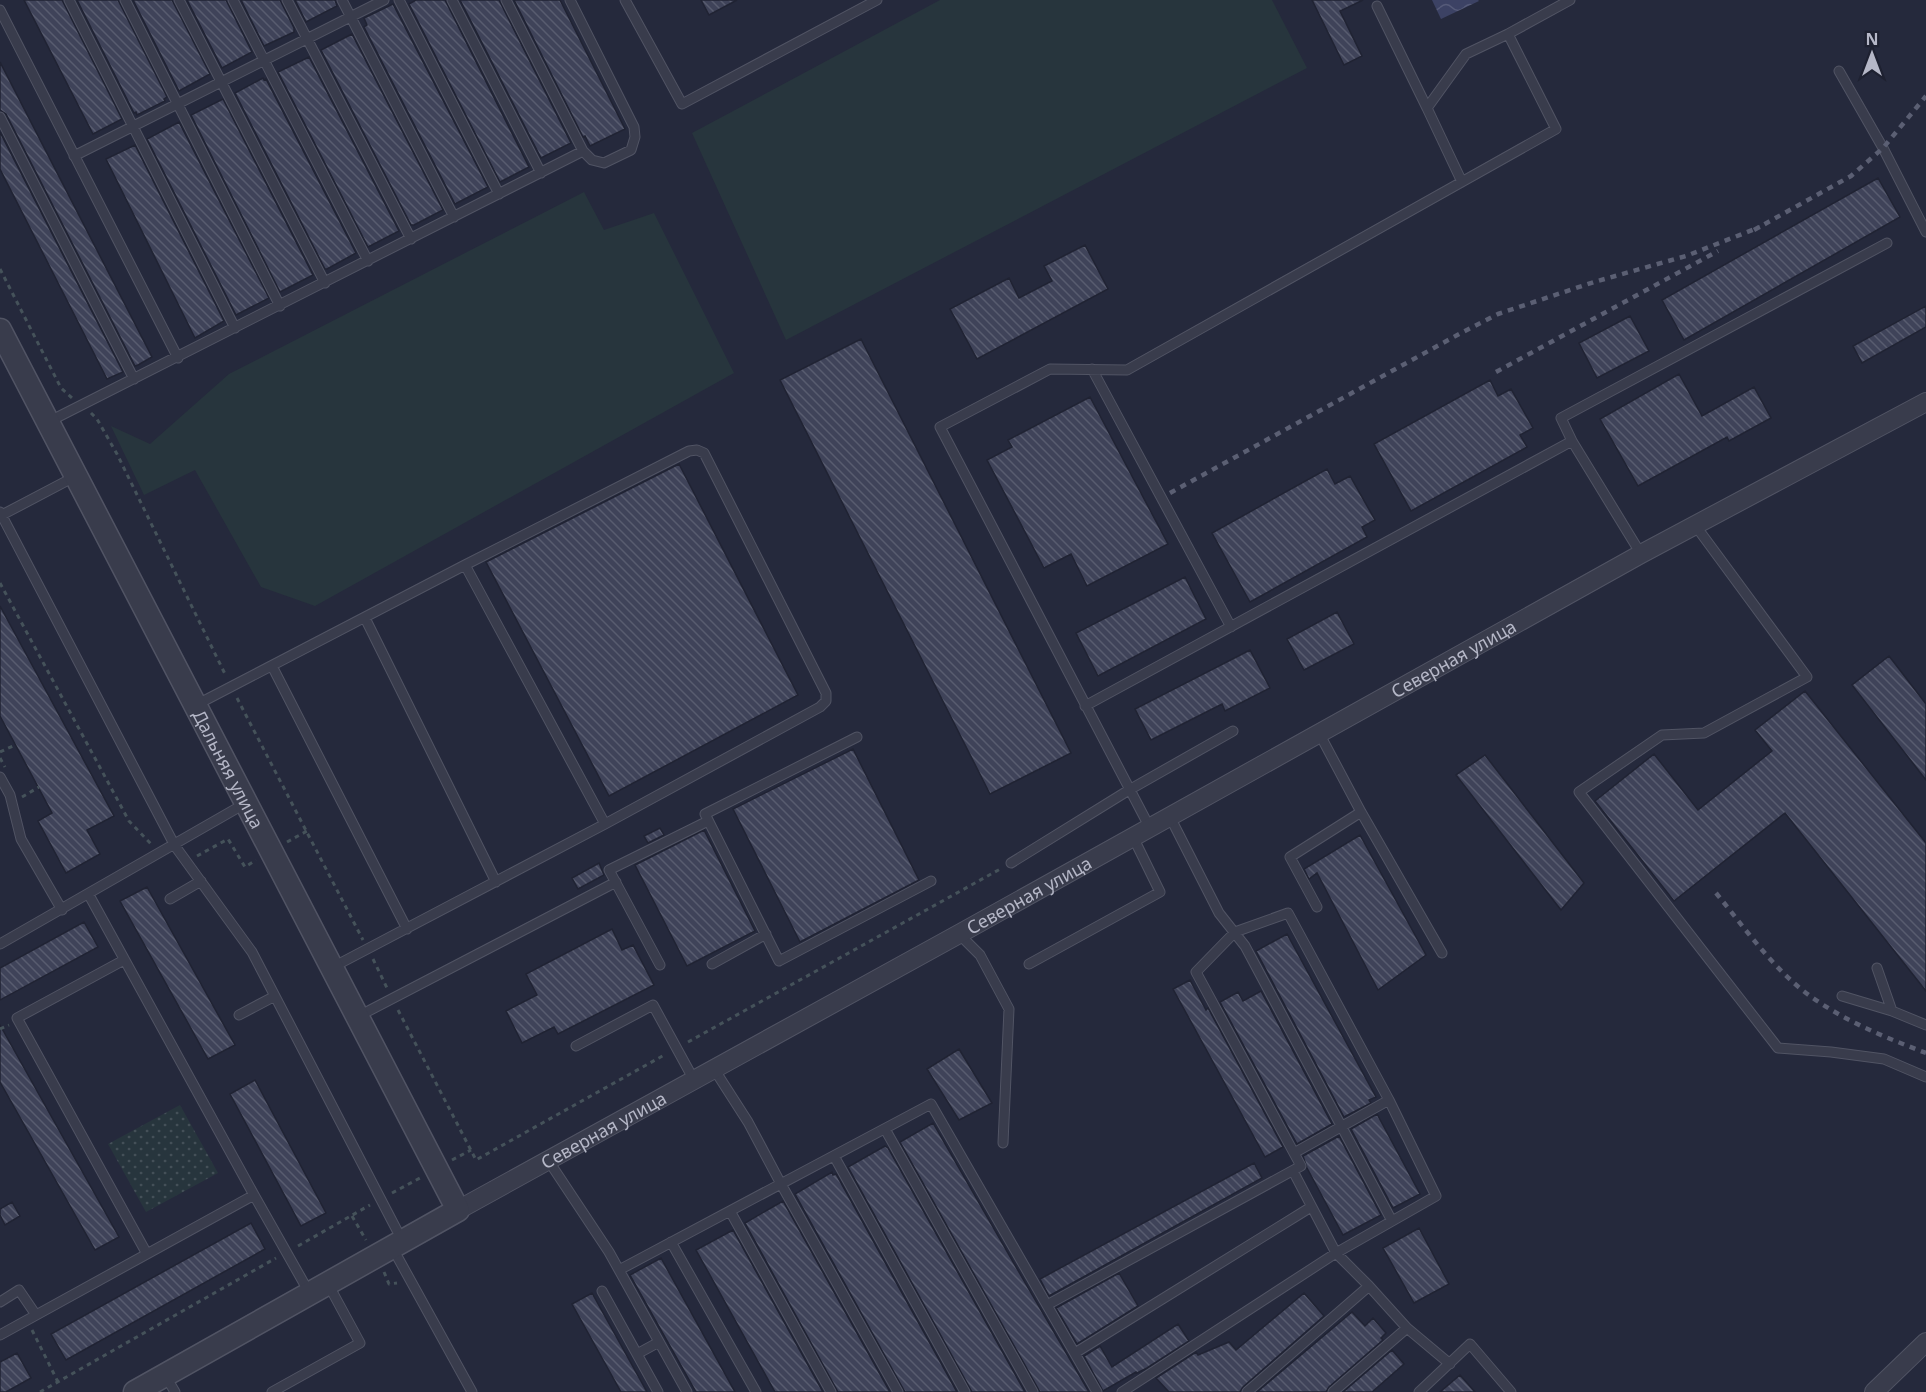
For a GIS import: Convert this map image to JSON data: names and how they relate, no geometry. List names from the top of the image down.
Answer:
{
  "streets": {
    "street": ["Северная улица", "Дальняя улица"]
  },
  "crossings": [
    ["Северная улица", "Дальняя улица"]
  ],
  "north": "top"
}
